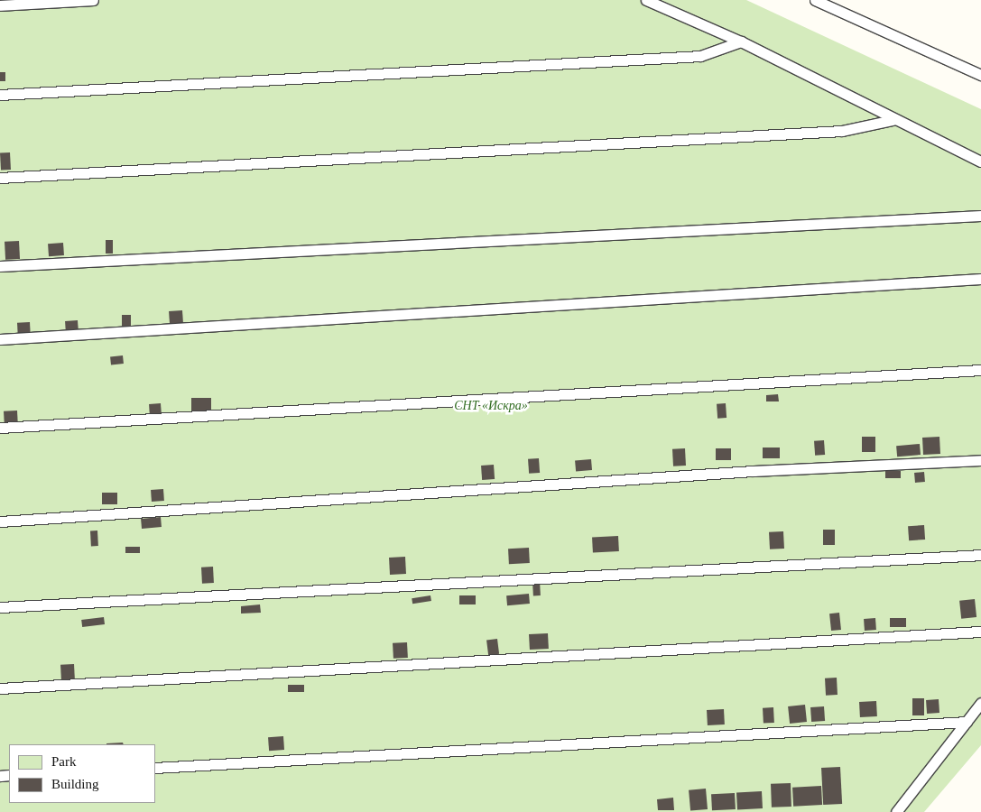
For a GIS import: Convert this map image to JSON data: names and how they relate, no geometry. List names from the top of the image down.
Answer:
{
  "parks": ["СНТ «Искра»"],
  "legend": ["Park", "Building"]
}
